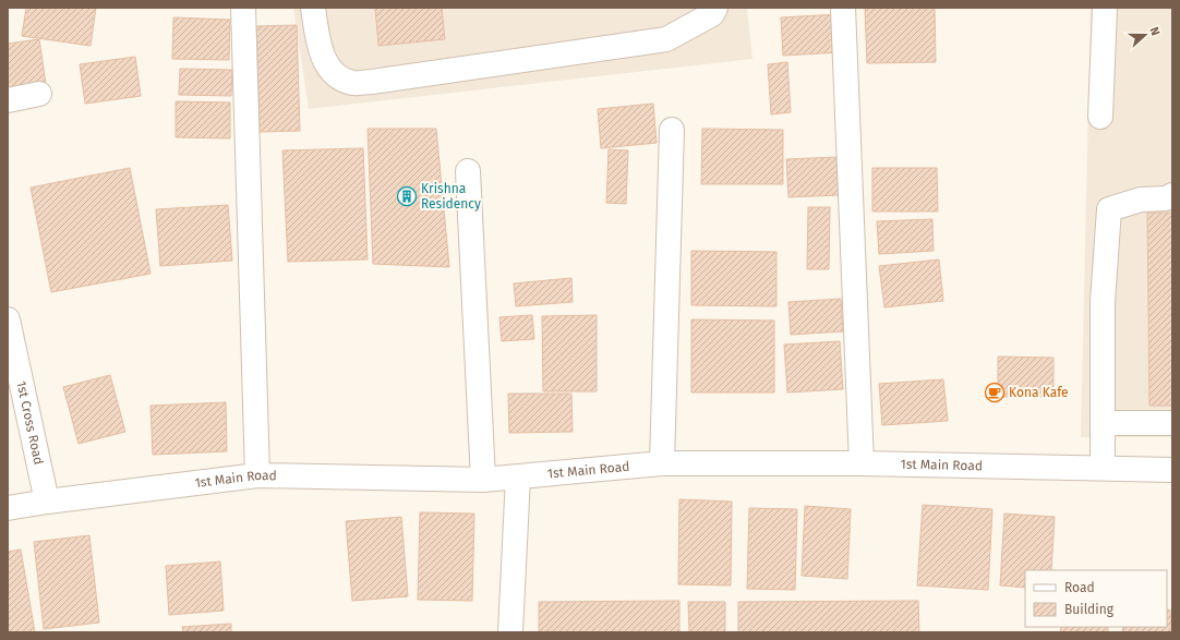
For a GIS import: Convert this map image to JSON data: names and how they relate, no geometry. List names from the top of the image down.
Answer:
{
  "streets": {
    "street": ["1st Cross Road", "1st Main Road"]
  },
  "crossings": [
    ["1st Cross Road", "1st Main Road"]
  ],
  "places": {
    "building": ["Krishna Residency"],
    "cafe": ["Kona Kafe"]
  },
  "legend": ["Road", "Building"],
  "north": "right"
}
